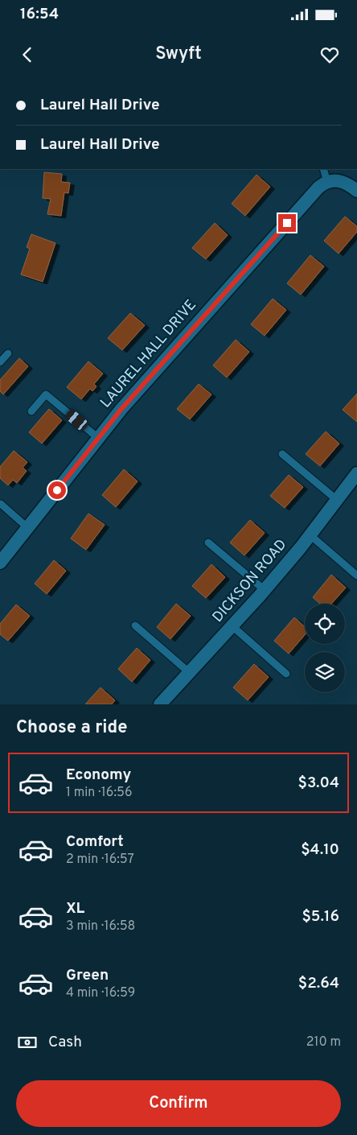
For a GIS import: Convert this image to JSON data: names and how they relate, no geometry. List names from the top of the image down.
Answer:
{
  "streets": {
    "street": ["LAUREL HALL DRIVE", "DICKSON ROAD"]
  },
  "page": {
    "status": "16:54",
    "header": "Swyft",
    "banner": ["Laurel Hall Drive", "Laurel Hall Drive"],
    "heading": "Choose a ride",
    "list": [
      {
        "name": "Economy",
        "note": "1 min · 16:56",
        "value": "$3.04"
      },
      {
        "name": "Comfort",
        "note": "2 min · 16:57",
        "value": "$4.10"
      },
      {
        "name": "XL",
        "note": "3 min · 16:58",
        "value": "$5.16"
      },
      {
        "name": "Green",
        "note": "4 min · 16:59",
        "value": "$2.64"
      }
    ],
    "pay": ["Cash", "210 m"],
    "buttons": "Confirm"
  }
}
